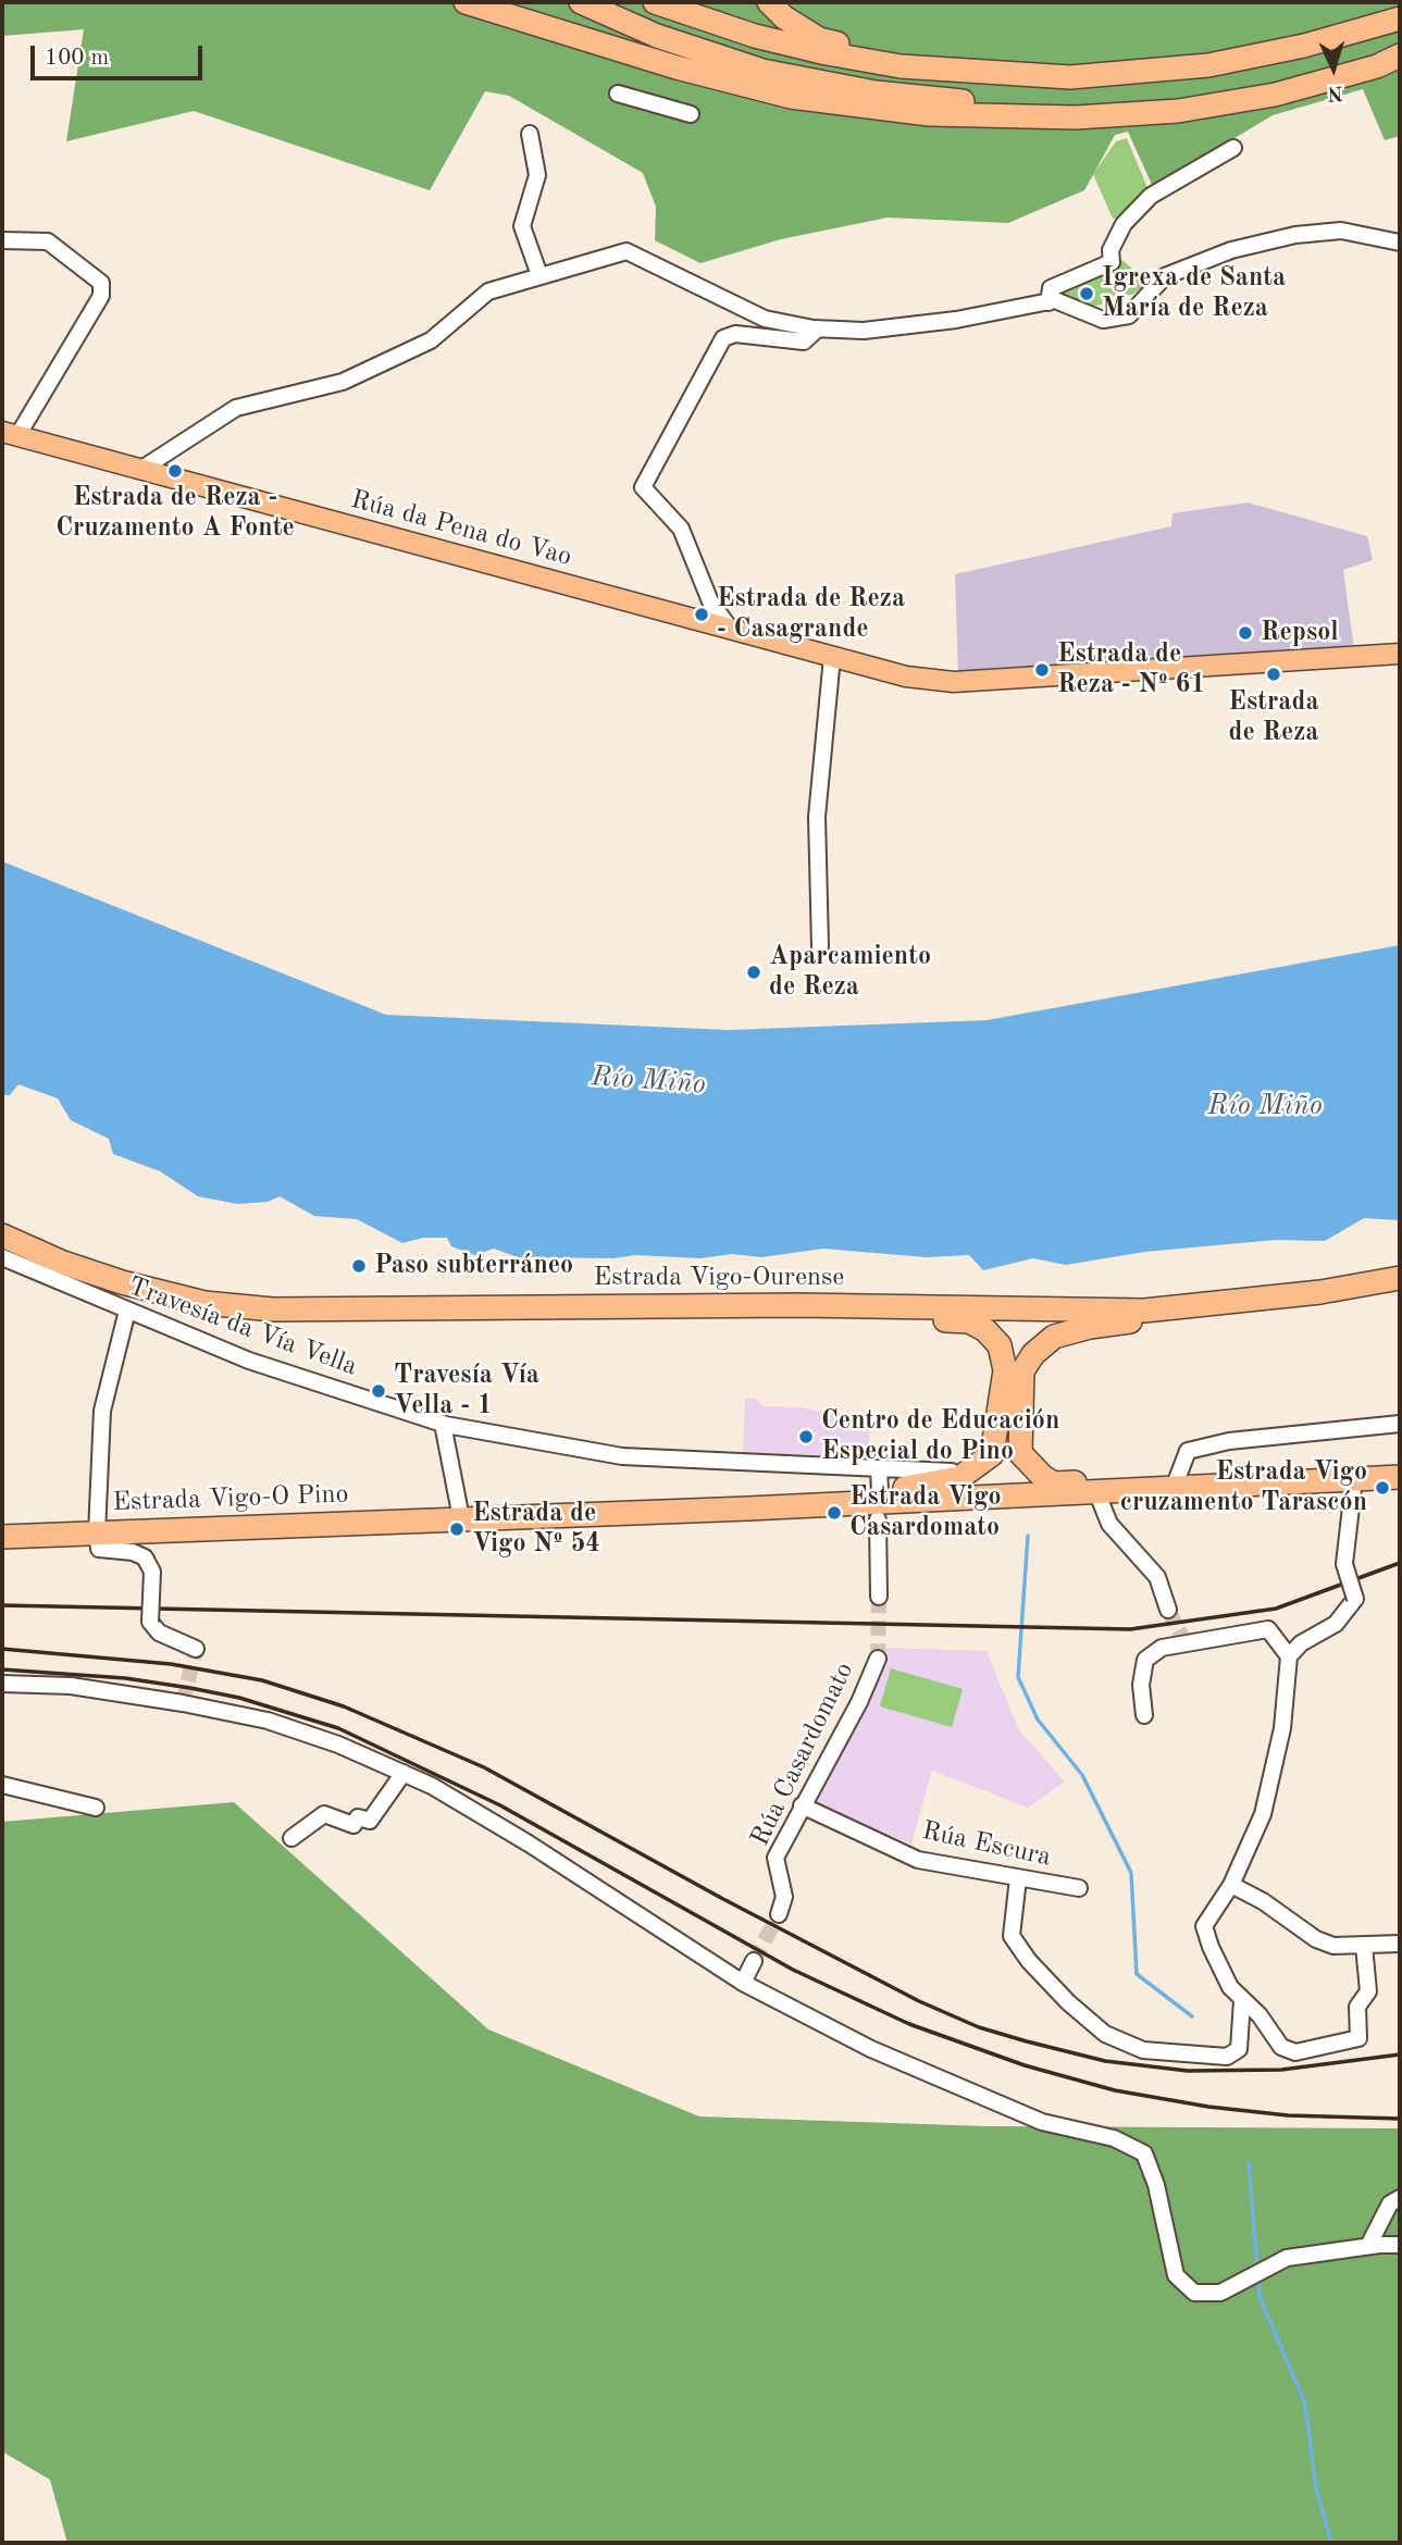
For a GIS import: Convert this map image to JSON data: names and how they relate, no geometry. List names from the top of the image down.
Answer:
{
  "streets": {
    "highway": ["Estrada Vigo-Ourense", "Estrada Vigo-O Pino"],
    "main road": ["Rúa da Pena do Vao"],
    "street": ["Travesía da Vía Vella", "Rúa Casardomato", "Rúa Escura"]
  },
  "crossings": [
    ["Rúa Casardomato", "Rúa Escura"]
  ],
  "water": ["Río Miño"],
  "places": [
    "Igrexa de Santa María de Reza",
    "Estrada de Reza - Cruzamento A Fonte",
    "Estrada de Reza - Casagrande",
    "Repsol",
    "Estrada de Reza - Nº 61",
    "Estrada de Reza",
    "Aparcamiento de Reza",
    "Paso subterráneo",
    "Travesía Vía Vella - 1",
    "Centro de Educación Especial do Pino",
    "Estrada Vigo cruzamento Tarascón",
    "Estrada Vigo Casardomato",
    "Estrada de Vigo Nº 54"
  ],
  "scale_bar": "100 m",
  "north": "bottom"
}
